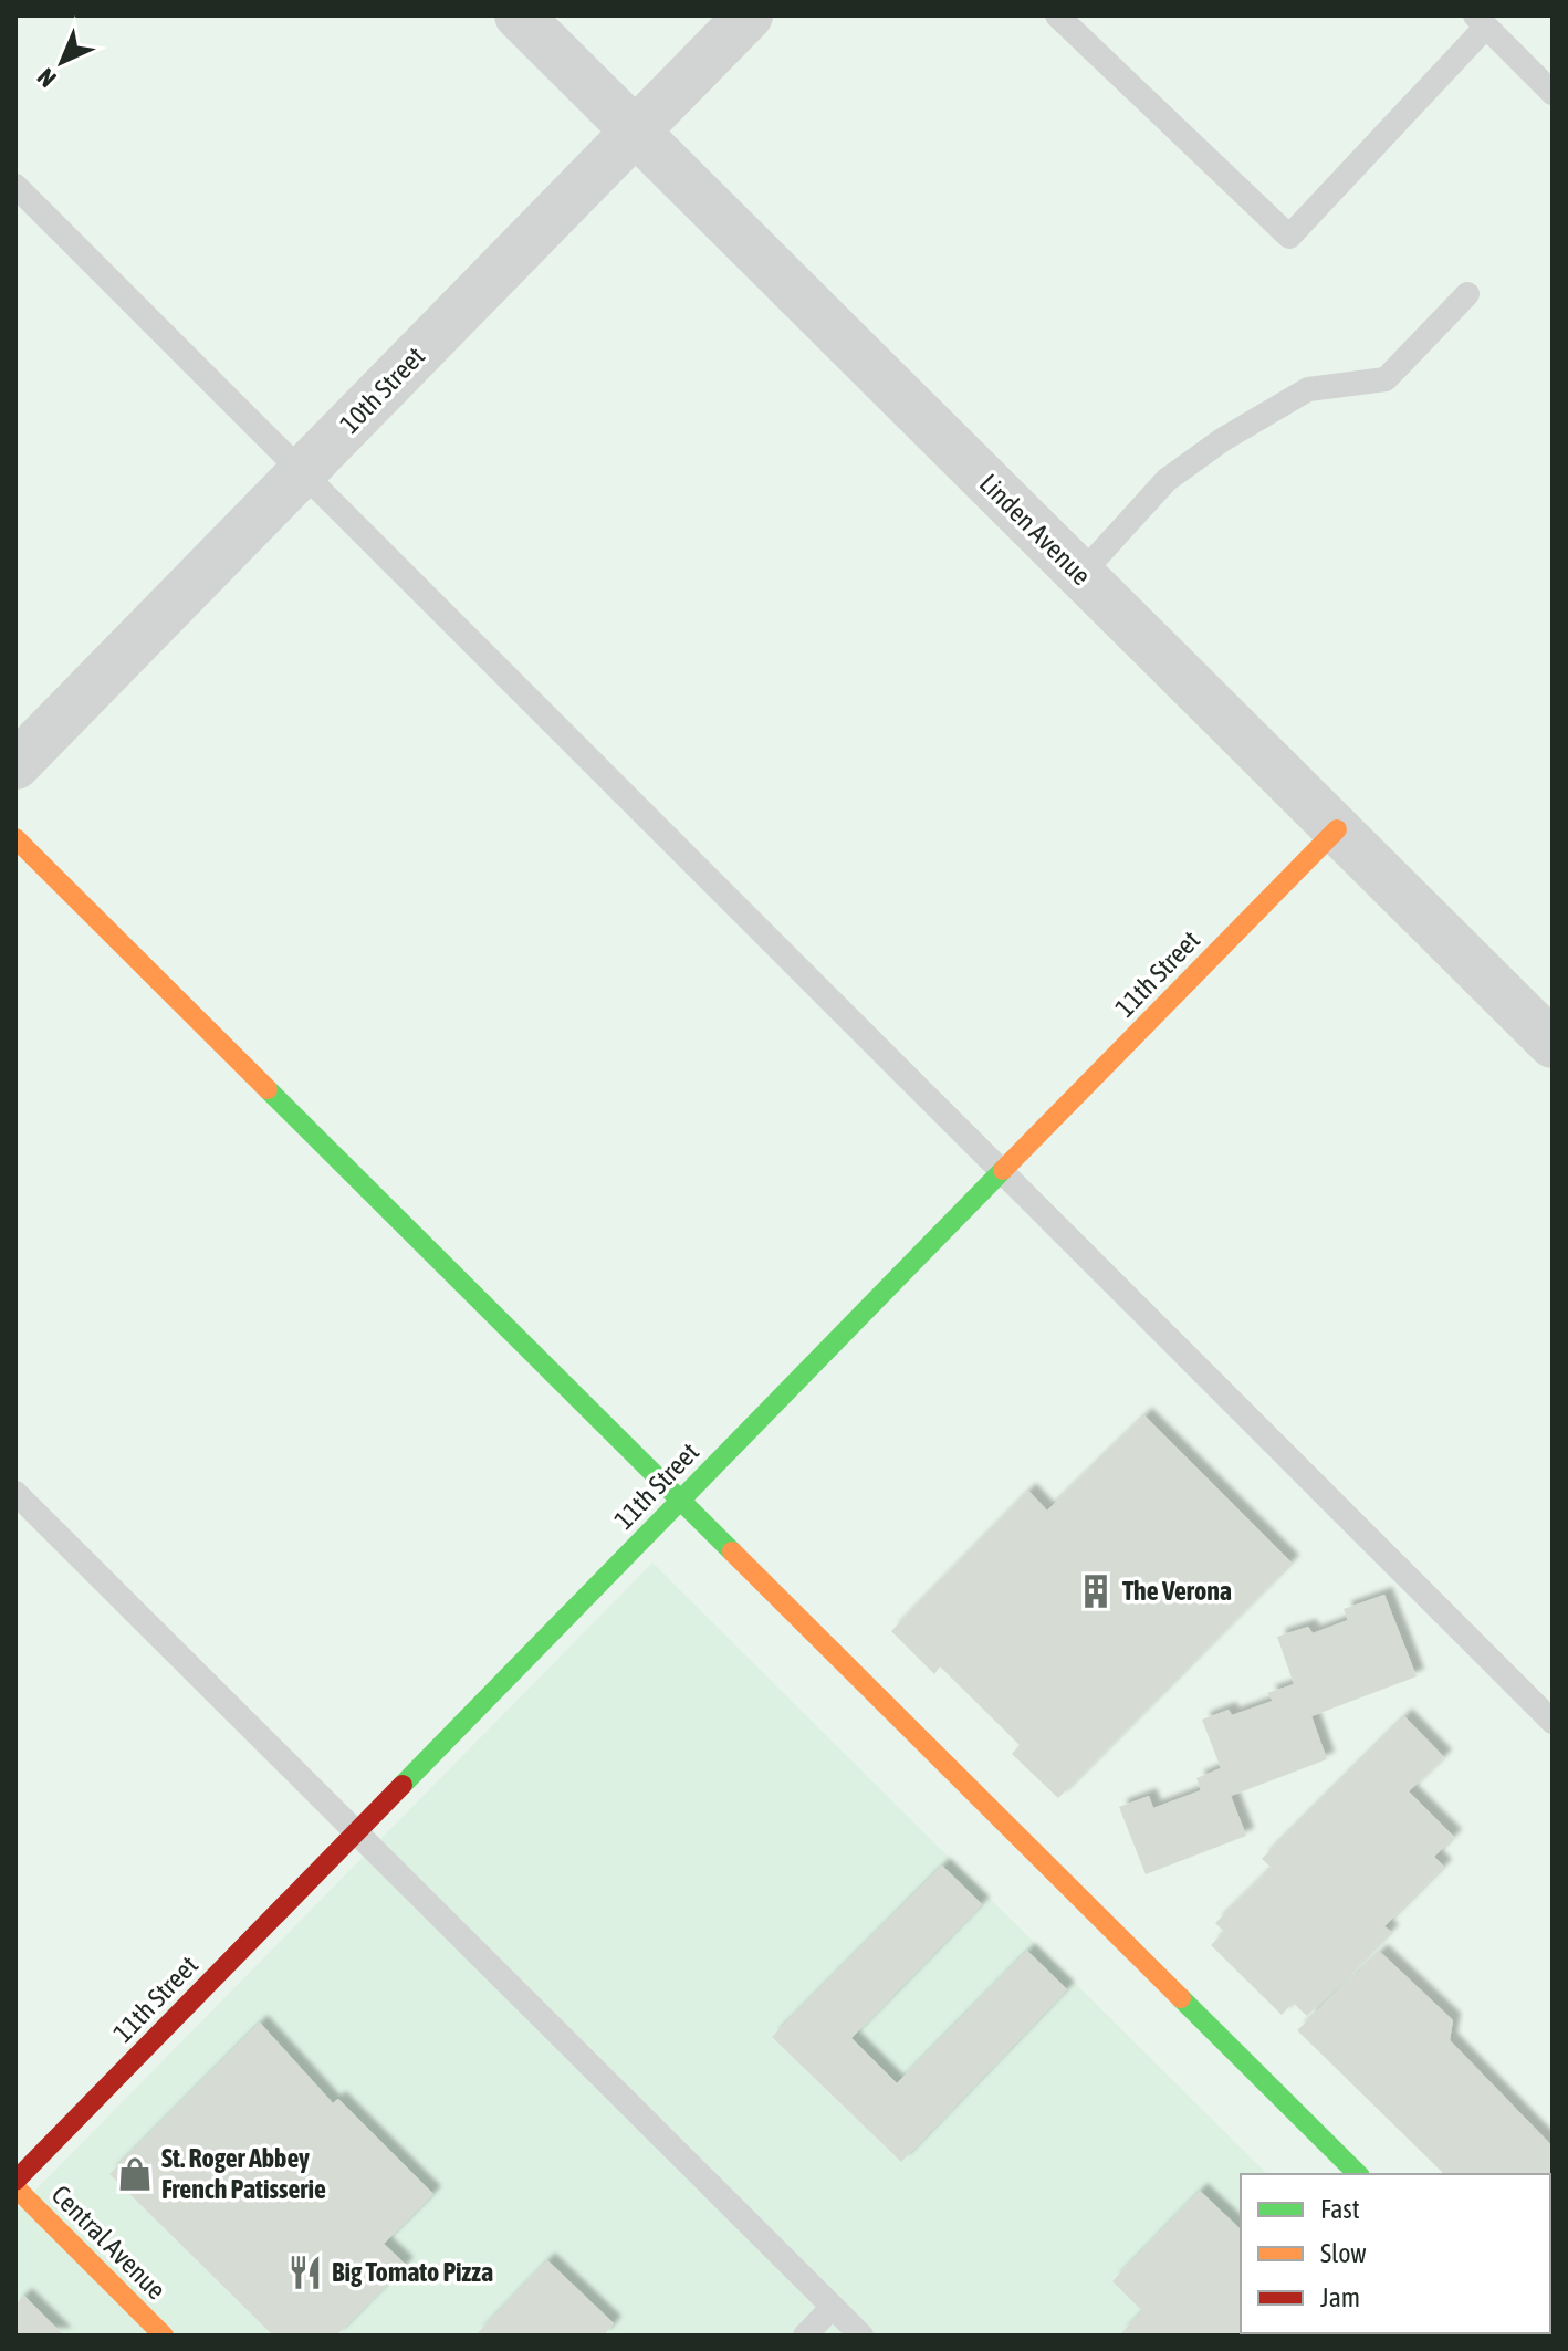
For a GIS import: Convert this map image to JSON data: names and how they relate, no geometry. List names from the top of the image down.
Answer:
{
  "streets": {
    "street": [
      "10th Street",
      "Linden Avenue",
      "11th Street",
      "Central Avenue"
    ]
  },
  "crossings": [
    ["10th Street", "Linden Avenue"],
    ["Linden Avenue", "11th Street"],
    ["11th Street", "Central Avenue"]
  ],
  "places": {
    "building": ["The Verona"],
    "shop": ["St. Roger Abbey French Patisserie"],
    "restaurant": ["Big Tomato Pizza"]
  },
  "legend": ["Fast", "Slow", "Jam"],
  "north": "bottom left"
}
